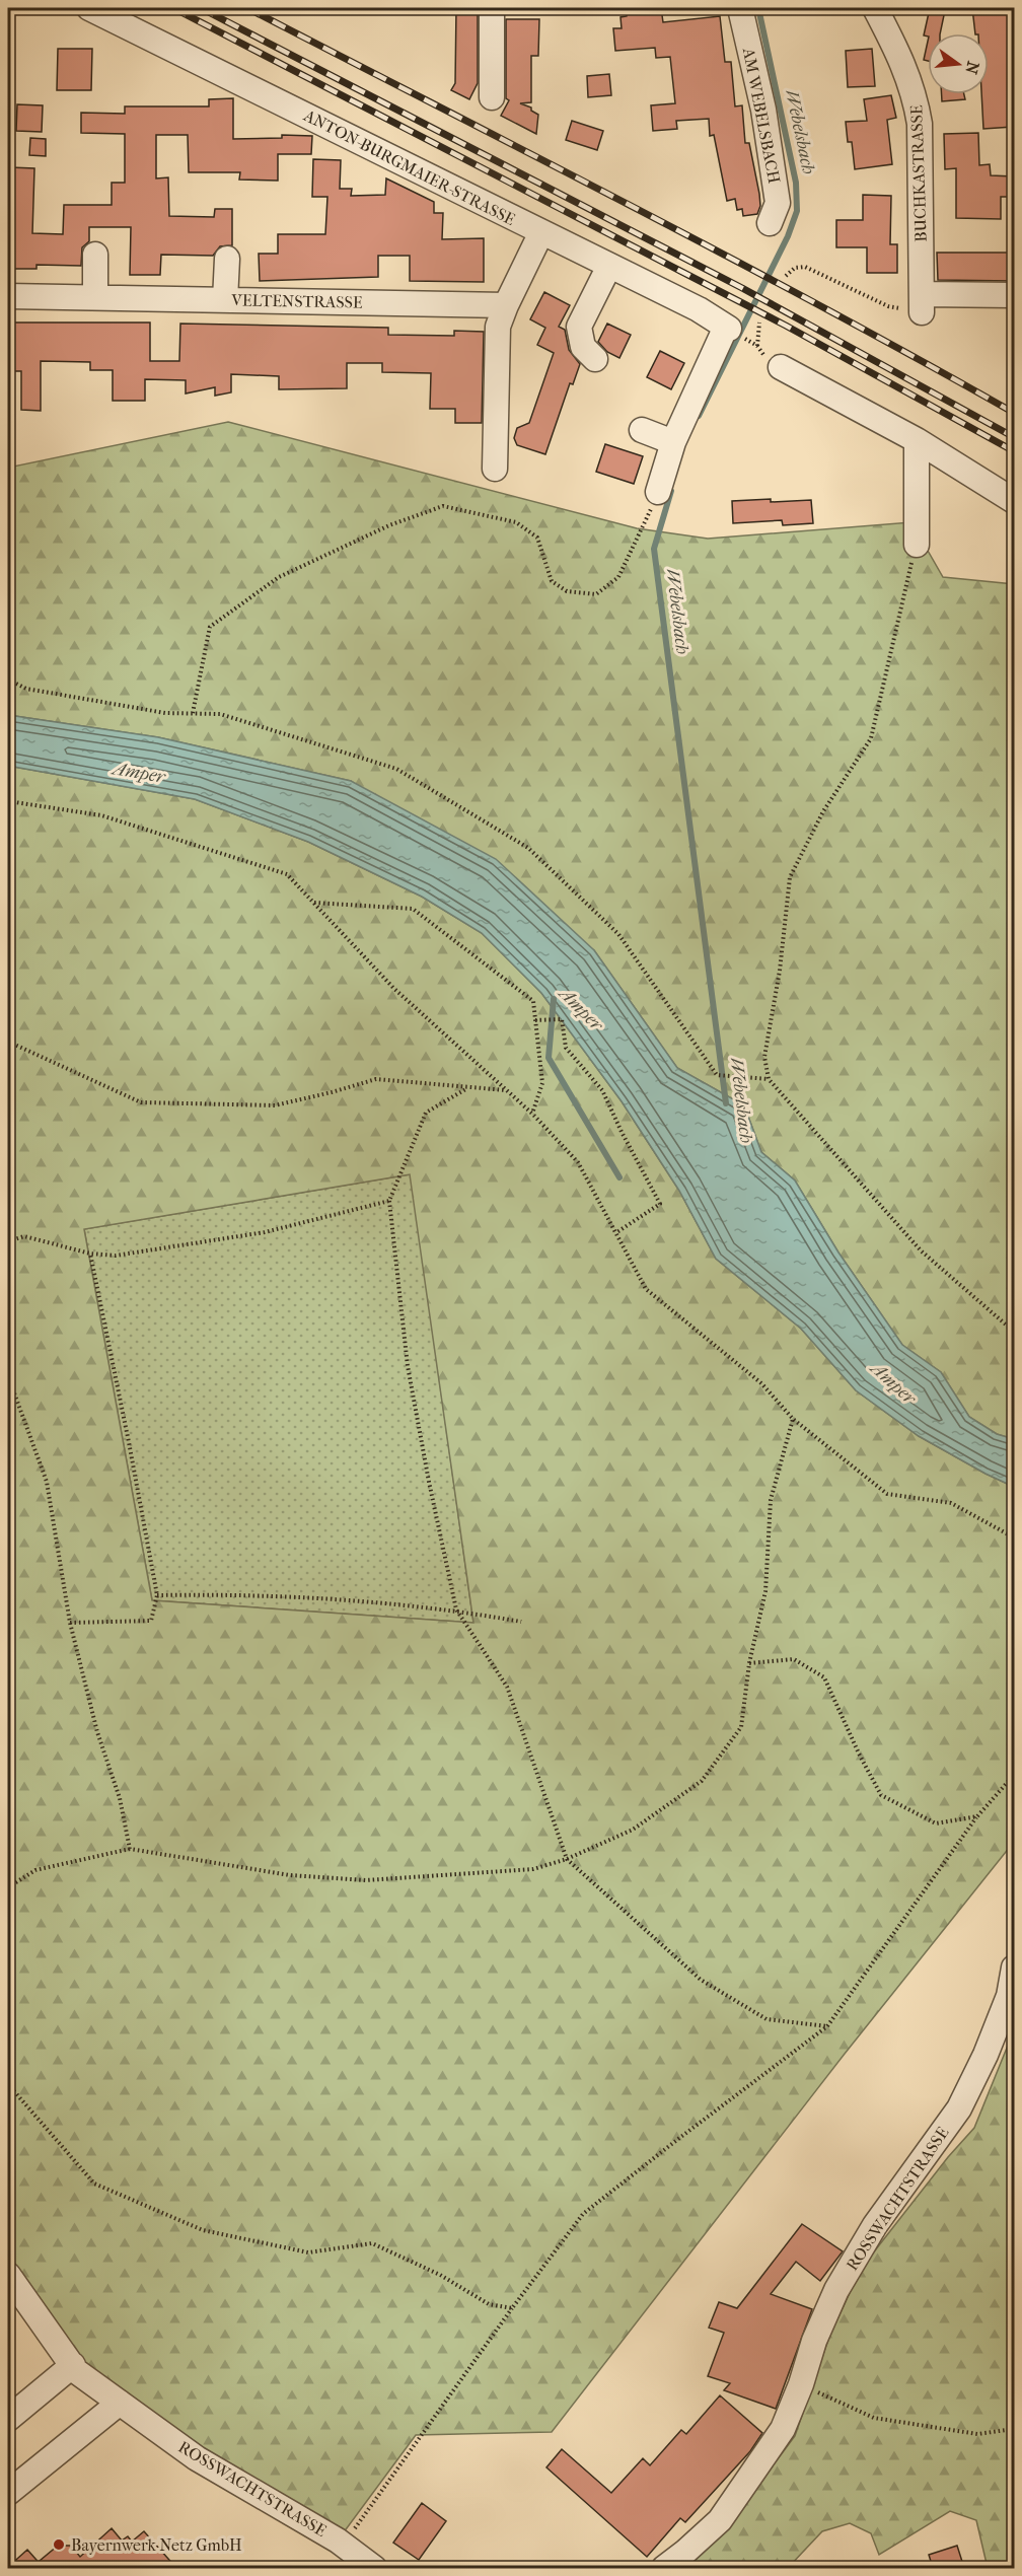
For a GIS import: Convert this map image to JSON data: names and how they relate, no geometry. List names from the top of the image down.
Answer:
{
  "streets": {
    "street": [
      "AM WEBELSBACH",
      "ANTON-BURGMAIER-STRASSE",
      "BUCHKASTRASSE",
      "VELTENSTRASSE",
      "ROSSWACHTSTRASSE"
    ]
  },
  "water": ["Webelsbach", "Amper"],
  "places": ["Bayernwerk Netz GmbH"],
  "north": "right"
}
